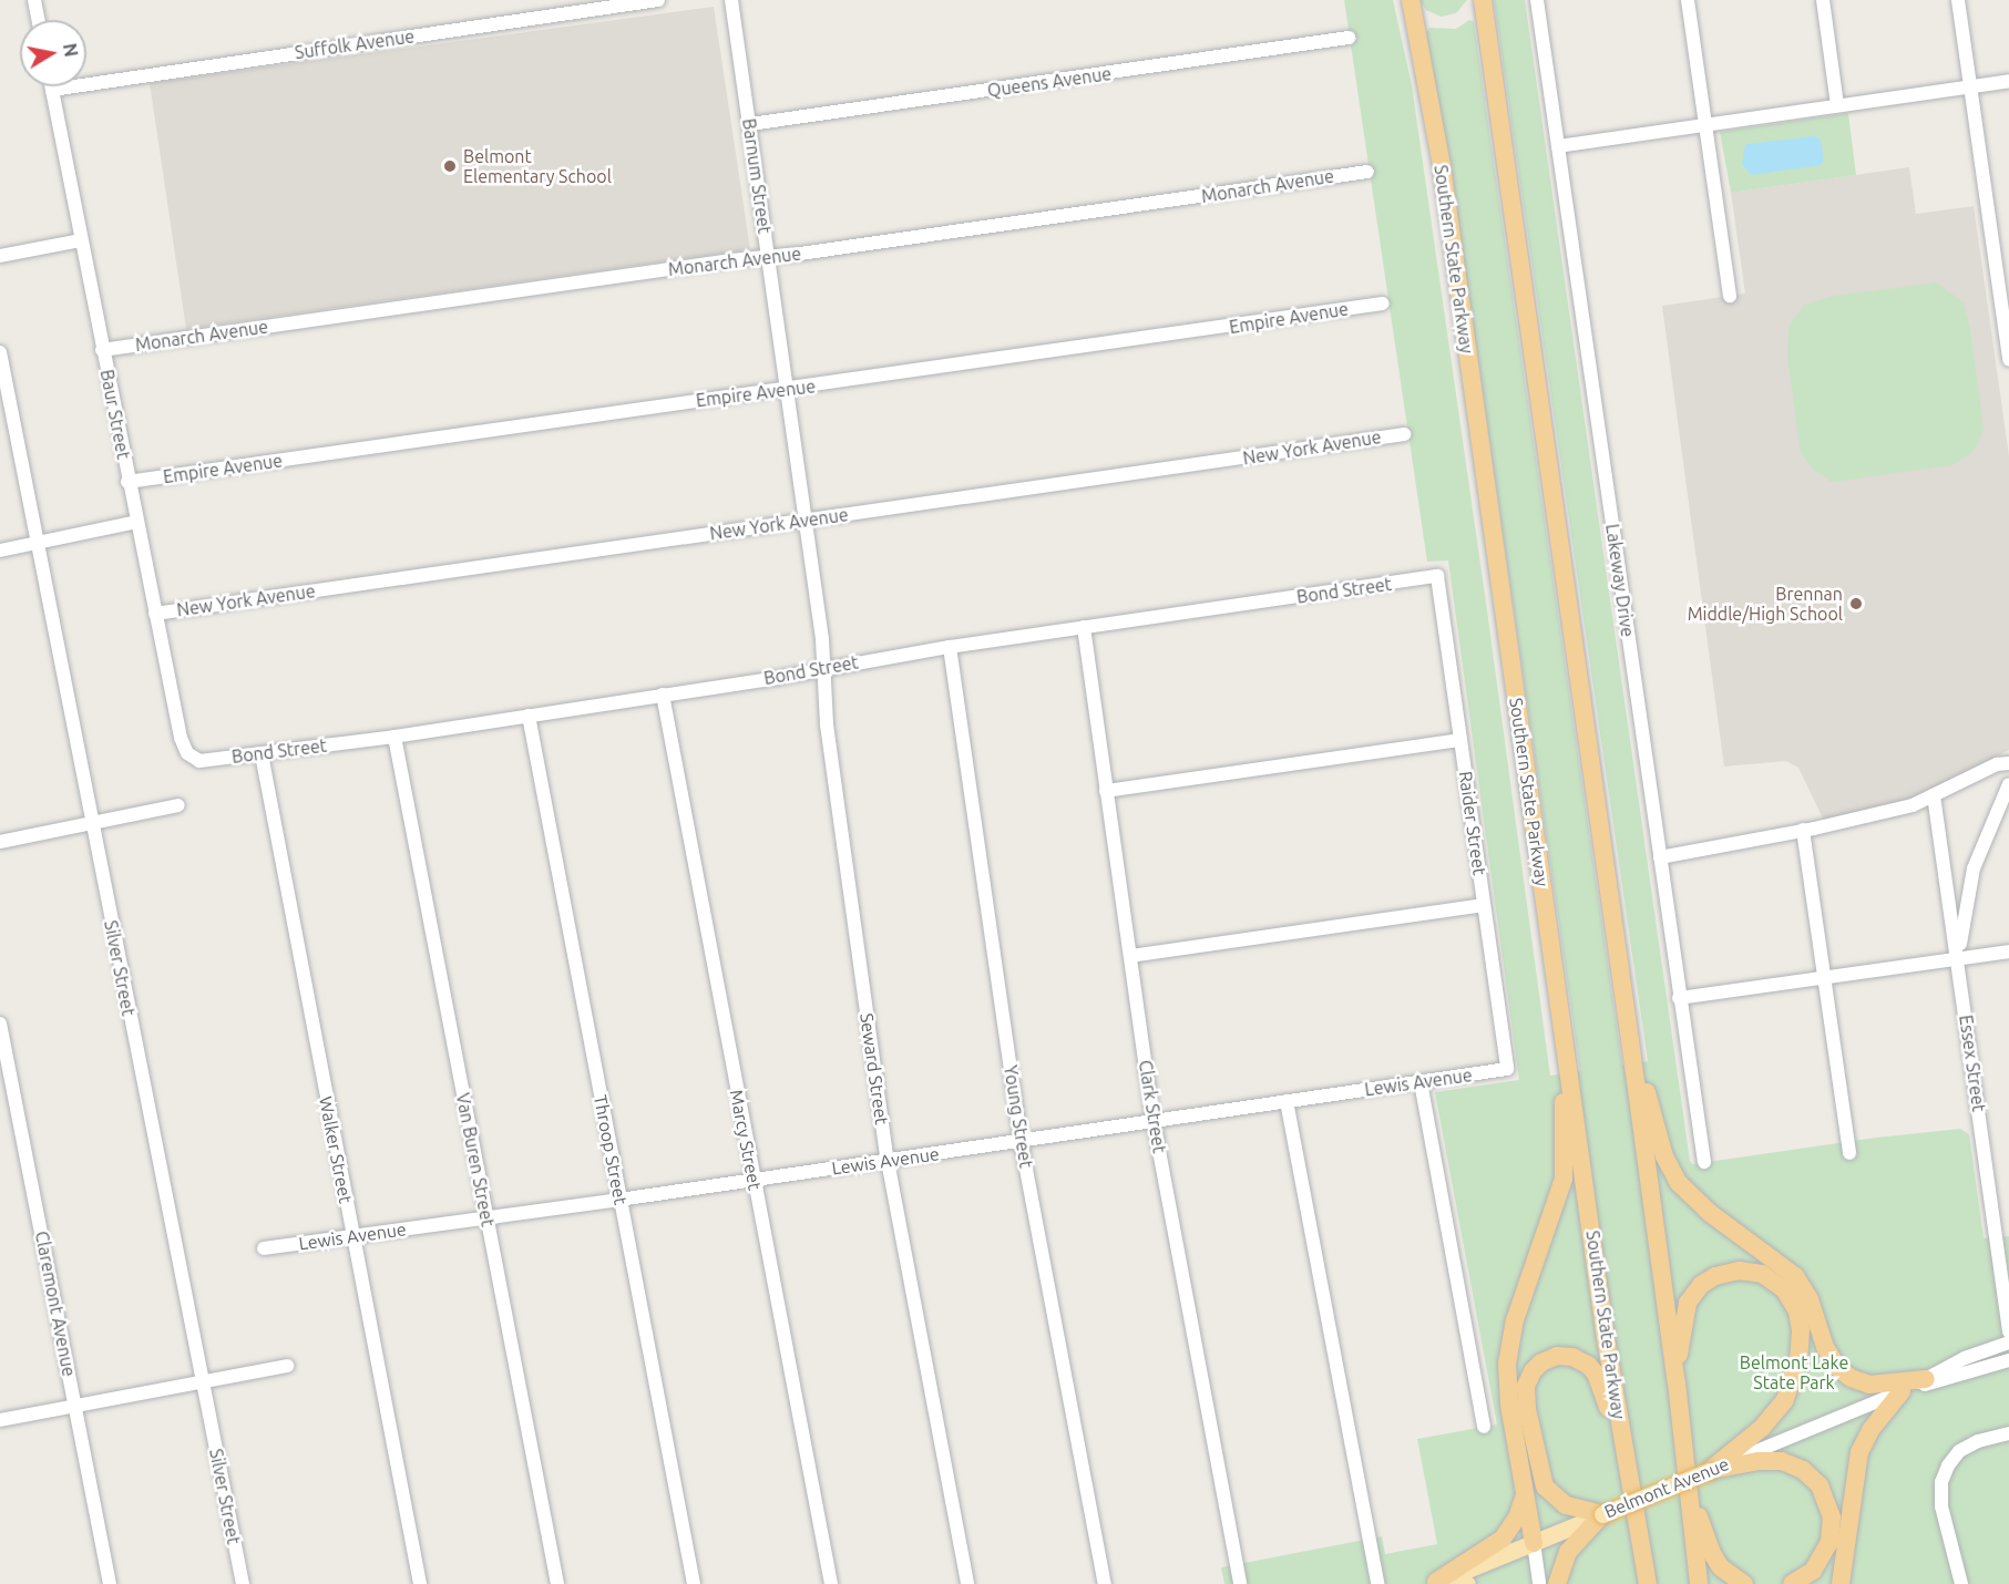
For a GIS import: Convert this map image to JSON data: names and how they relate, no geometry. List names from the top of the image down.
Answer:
{
  "streets": {
    "highway": ["Southern State Parkway"],
    "main road": ["Belmont Avenue"],
    "street": [
      "Suffolk Avenue",
      "Queens Avenue",
      "Barnum Street",
      "Monarch Avenue",
      "Empire Avenue",
      "Baur Street",
      "New York Avenue",
      "Lakeway Drive",
      "Bond Street",
      "Raider Street",
      "Silver Street",
      "Essex Street",
      "Seward Street",
      "Lewis Avenue",
      "Clark Street",
      "Young Street",
      "Marcy Street",
      "Walker Street",
      "Throop Street",
      "Van Buren Street",
      "Claremont Avenue"
    ]
  },
  "crossings": [
    ["Suffolk Avenue", "Baur Street"],
    ["Queens Avenue", "Barnum Street"],
    ["Barnum Street", "Monarch Avenue"],
    ["Barnum Street", "Empire Avenue"],
    ["Barnum Street", "New York Avenue"],
    ["Barnum Street", "Bond Street"],
    ["Barnum Street", "Seward Street"],
    ["Monarch Avenue", "Baur Street"],
    ["Empire Avenue", "Baur Street"],
    ["Baur Street", "New York Avenue"],
    ["Baur Street", "Bond Street"],
    ["Bond Street", "Raider Street"],
    ["Bond Street", "Seward Street"],
    ["Bond Street", "Clark Street"],
    ["Bond Street", "Young Street"],
    ["Bond Street", "Marcy Street"],
    ["Bond Street", "Walker Street"],
    ["Bond Street", "Throop Street"],
    ["Bond Street", "Van Buren Street"],
    ["Raider Street", "Lewis Avenue"],
    ["Seward Street", "Lewis Avenue"],
    ["Lewis Avenue", "Clark Street"],
    ["Lewis Avenue", "Young Street"],
    ["Lewis Avenue", "Marcy Street"],
    ["Lewis Avenue", "Walker Street"],
    ["Lewis Avenue", "Throop Street"],
    ["Lewis Avenue", "Van Buren Street"]
  ],
  "parks": ["Belmont Lake State Park"],
  "places": ["Belmont Elementary School", "Brennan Middle/High School"],
  "north": "right"
}
